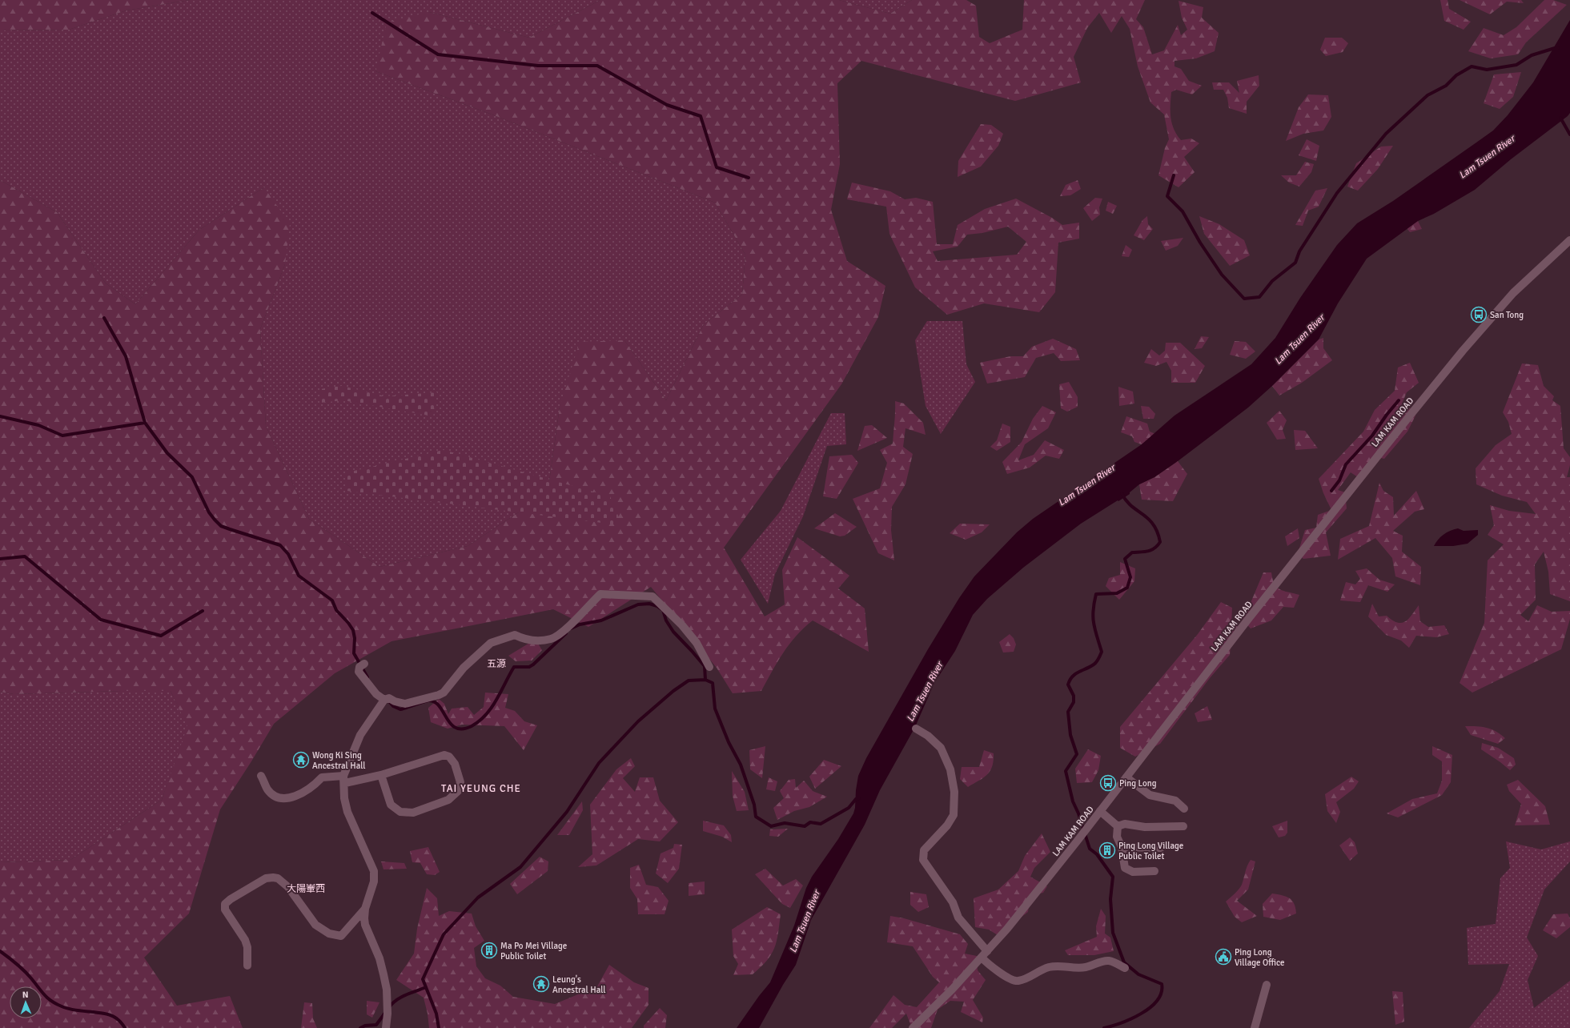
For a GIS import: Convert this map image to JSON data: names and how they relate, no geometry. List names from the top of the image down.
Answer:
{
  "streets": {
    "street": ["LAM KAM ROAD"]
  },
  "districts": ["五源", "TAI YEUNG CHE", "大陽輋西"],
  "water": ["Lam Tsuen River"],
  "places": {
    "bus stop": ["San Tong", "Ping Long"],
    "temple": ["Wong Ki Sing Ancestral Hall", "Leung's Ancestral Hall"],
    "building": ["Ping Long Village Public Toilet", "Ma Po Mei Village Public Toilet"],
    "public building": ["Ping Long Village Office"]
  },
  "north": "top"
}
